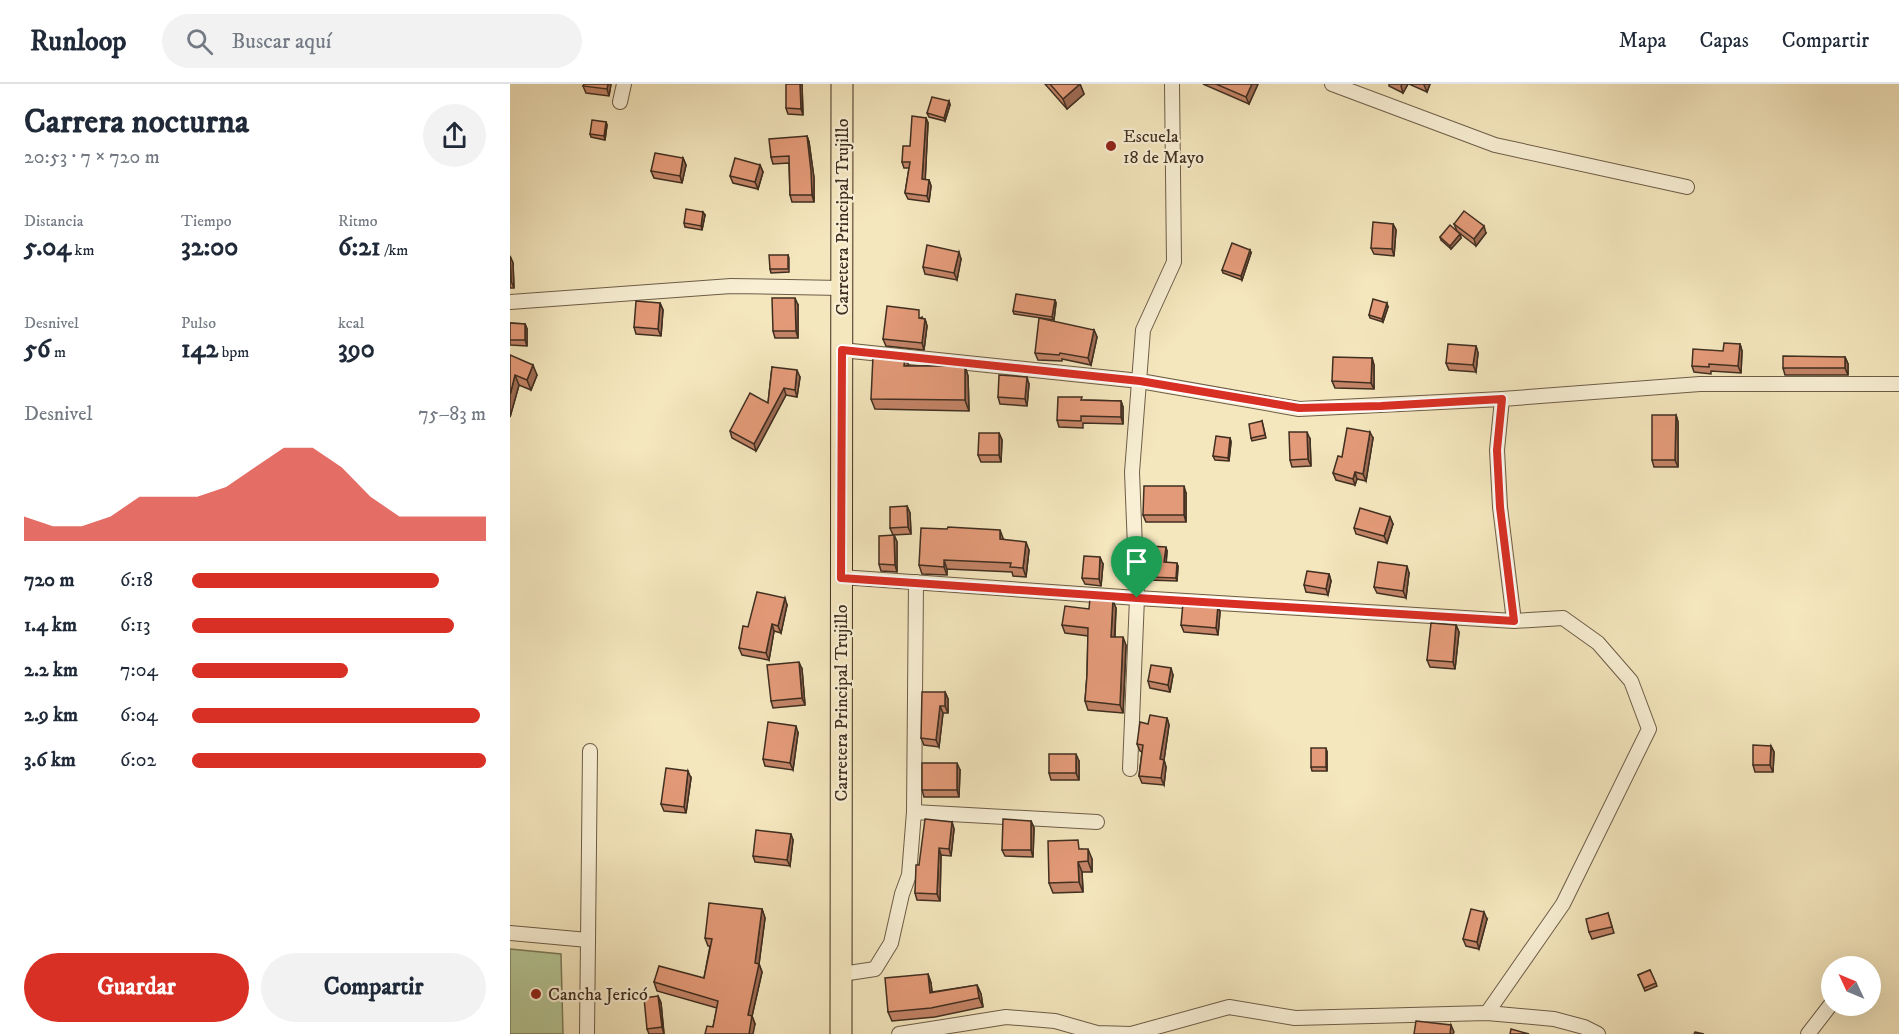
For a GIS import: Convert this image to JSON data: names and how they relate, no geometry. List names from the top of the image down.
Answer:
{
  "streets": {
    "main road": ["Carretera Principal Trujillo"]
  },
  "places": ["Escuela 18 de Mayo", "Cancha Jericó"],
  "north": "top left",
  "page": {
    "header": "Runloop",
    "search": "Buscar aquí",
    "nav": ["Mapa", "Capas", "Compartir"],
    "heading": ["Carrera nocturna", "20:53 · 7 × 720 m"],
    "stats": [
      ["Distancia", "5.04 km"],
      ["Tiempo", "32:00"],
      ["Ritmo", "6:21 /km"],
      ["Desnivel", "56 m"],
      ["Pulso", "142 bpm"],
      ["kcal", "390"]
    ],
    "chart": ["Desnivel", "75–83 m"],
    "list": [
      {
        "name": "720 m",
        "note": "6:18"
      },
      {
        "name": "1.4 km",
        "note": "6:13"
      },
      {
        "name": "2.2 km",
        "note": "7:04"
      },
      {
        "name": "2.9 km",
        "note": "6:04"
      },
      {
        "name": "3.6 km",
        "note": "6:02"
      }
    ],
    "buttons": ["Guardar", "Compartir"]
  }
}
